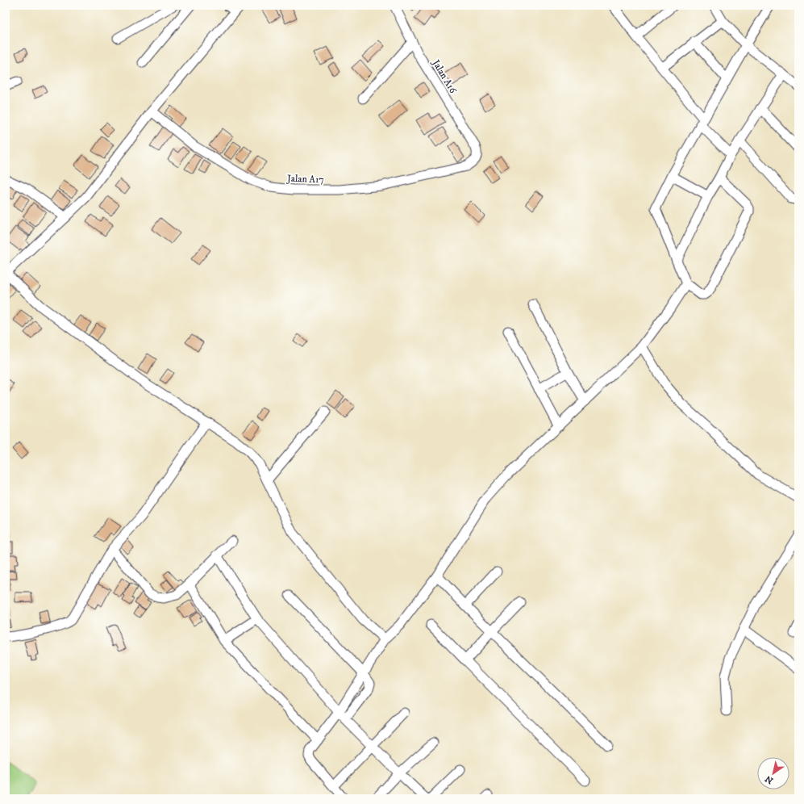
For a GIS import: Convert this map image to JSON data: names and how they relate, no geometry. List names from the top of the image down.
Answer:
{
  "streets": {
    "street": ["Jalan A16", "Jalan A17"]
  },
  "crossings": [
    ["Jalan A16", "Jalan A17"]
  ],
  "north": "bottom left"
}
